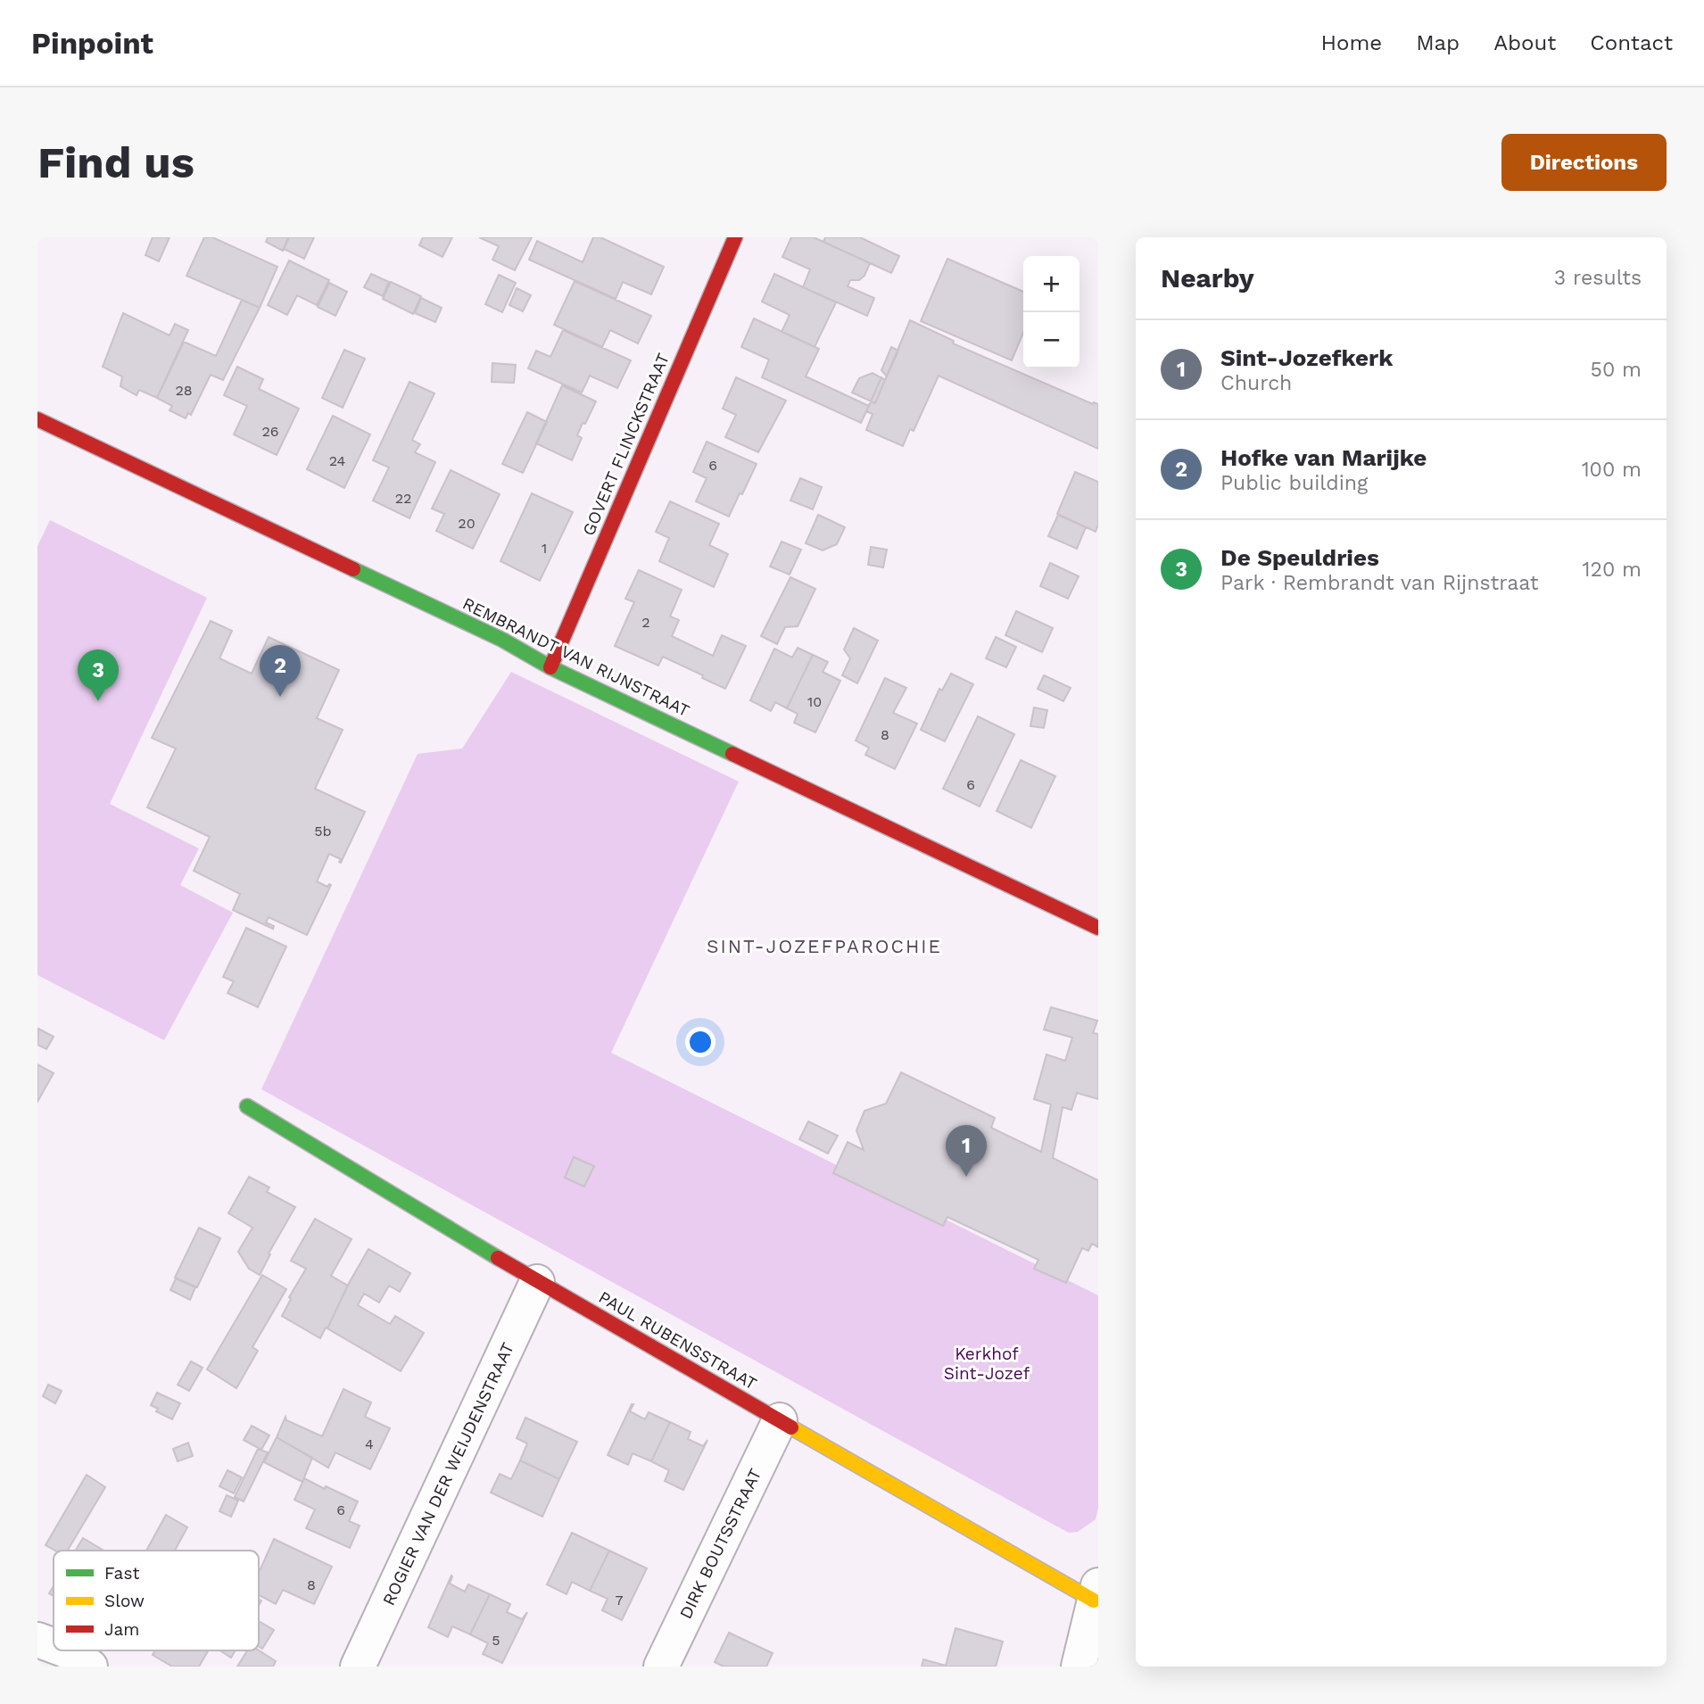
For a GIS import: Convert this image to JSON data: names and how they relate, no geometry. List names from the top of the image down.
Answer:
{
  "streets": {
    "street": [
      "GOVERT FLINCKSTRAAT",
      "REMBRANDT VAN RIJNSTRAAT",
      "PAUL RUBENSSTRAAT",
      "ROGIER VAN DER WEIJDENSTRAAT",
      "DIRK BOUTSSTRAAT"
    ]
  },
  "crossings": [
    ["GOVERT FLINCKSTRAAT", "REMBRANDT VAN RIJNSTRAAT"],
    ["PAUL RUBENSSTRAAT", "ROGIER VAN DER WEIJDENSTRAAT"],
    ["PAUL RUBENSSTRAAT", "DIRK BOUTSSTRAAT"]
  ],
  "districts": ["SINT-JOZEFPAROCHIE"],
  "parks": ["Kerkhof Sint-Jozef"],
  "house_numbers": [
    "28",
    "26",
    "24",
    "6",
    "22",
    "20",
    "1",
    "2",
    "10",
    "8",
    "6",
    "5b",
    "4",
    "6",
    "8",
    "7",
    "5"
  ],
  "legend": ["Fast", "Slow", "Jam"],
  "page": {
    "header": "Pinpoint",
    "nav": [
      "Home",
      "Map",
      "About",
      "Contact"
    ],
    "buttons": "Directions",
    "title": "Find us",
    "heading": ["Nearby", "3 results"],
    "map_buttons": ["+", "−"],
    "list": [
      {
        "mark": "1",
        "name": "Sint-Jozefkerk",
        "note": "Church",
        "value": "50 m"
      },
      {
        "mark": "2",
        "name": "Hofke van Marijke",
        "note": "Public building",
        "value": "100 m"
      },
      {
        "mark": "3",
        "name": "De Speuldries",
        "note": "Park · Rembrandt van Rijnstraat",
        "value": "120 m"
      }
    ],
    "pins": ["2", "3", "1"]
  }
}
